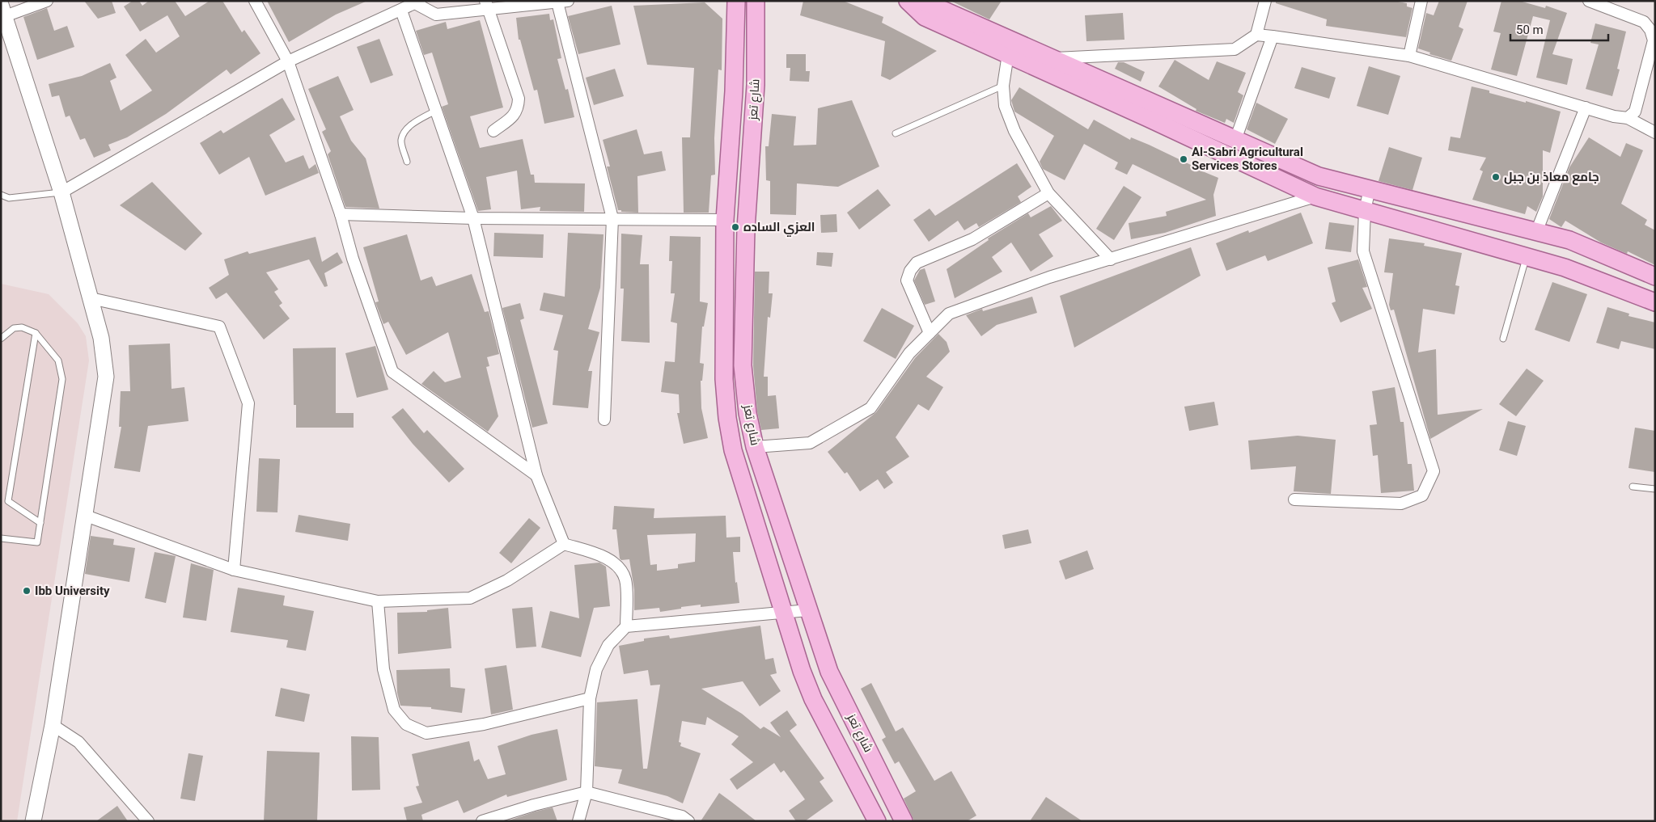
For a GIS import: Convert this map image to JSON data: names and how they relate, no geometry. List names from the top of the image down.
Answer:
{
  "streets": {
    "main road": ["شارع تعز"]
  },
  "places": [
    "Al-Sabri Agricultural Services Stores",
    "جامع معاذ بن جبل",
    "العزي الساده",
    "Ibb University"
  ],
  "scale_bar": "50 m"
}
